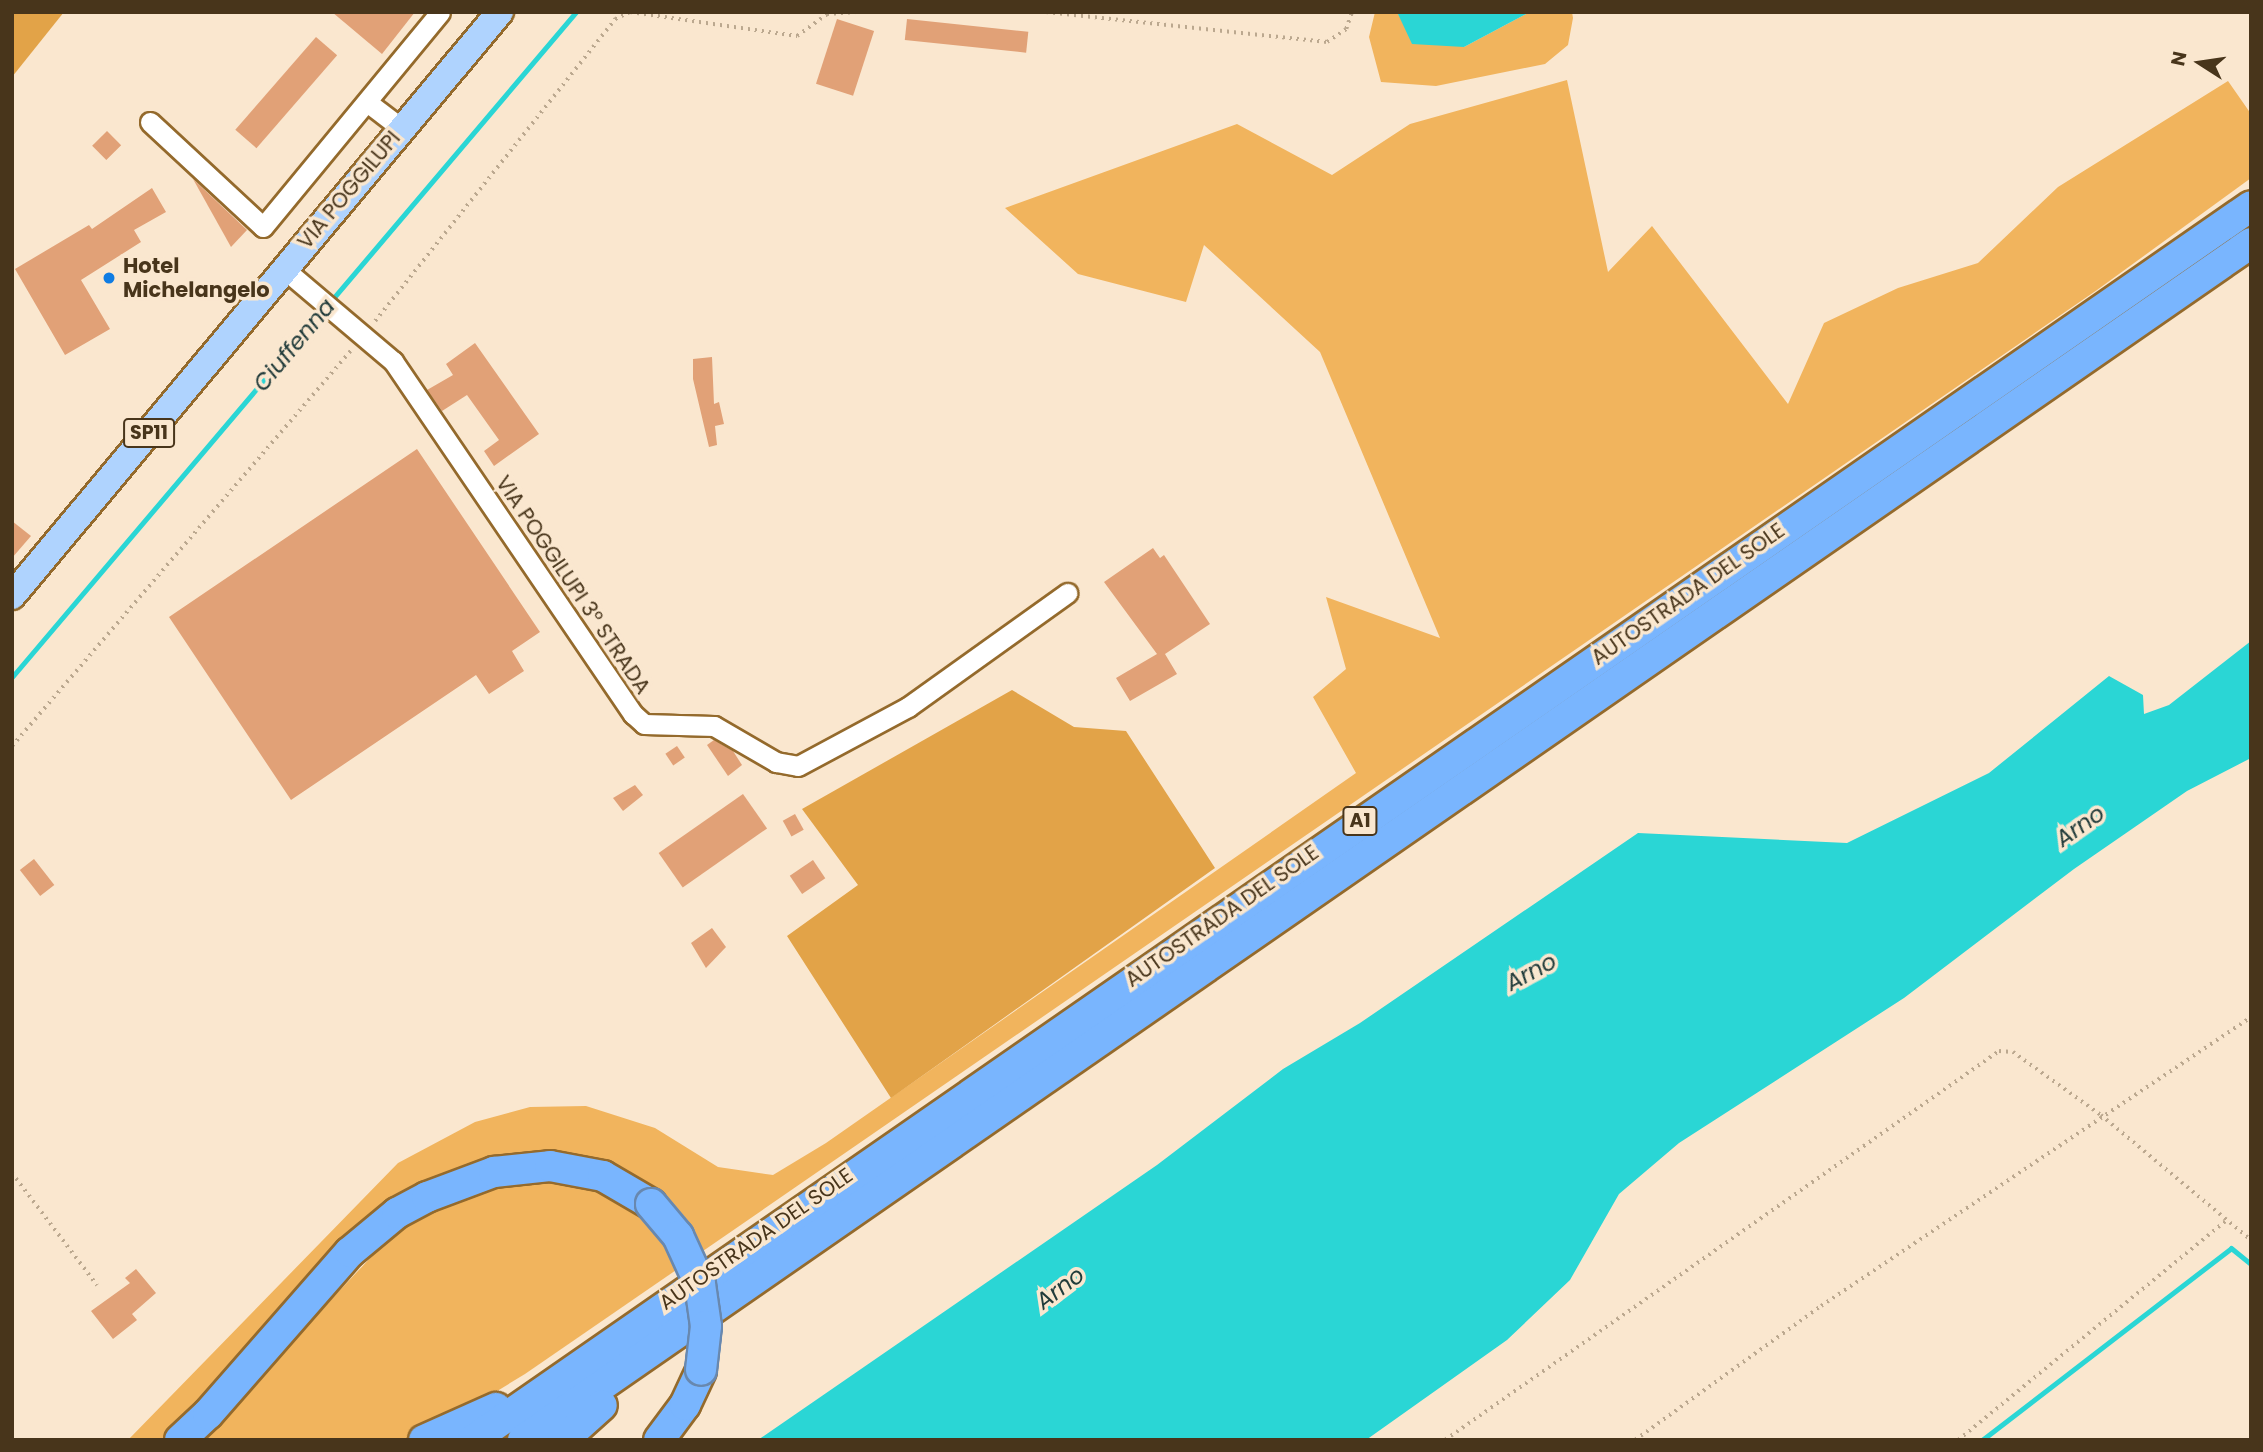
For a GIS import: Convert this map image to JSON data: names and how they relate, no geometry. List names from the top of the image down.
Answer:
{
  "streets": {
    "highway": ["AUTOSTRADA DEL SOLE", "A1"],
    "main road": ["VIA POGGILUPI", "SP11"],
    "street": ["VIA POGGILUPI 3° STRADA"]
  },
  "crossings": [
    ["VIA POGGILUPI", "VIA POGGILUPI 3° STRADA"]
  ],
  "water": ["Ciuffenna", "Arno"],
  "places": ["Hotel Michelangelo"],
  "north": "left"
}
